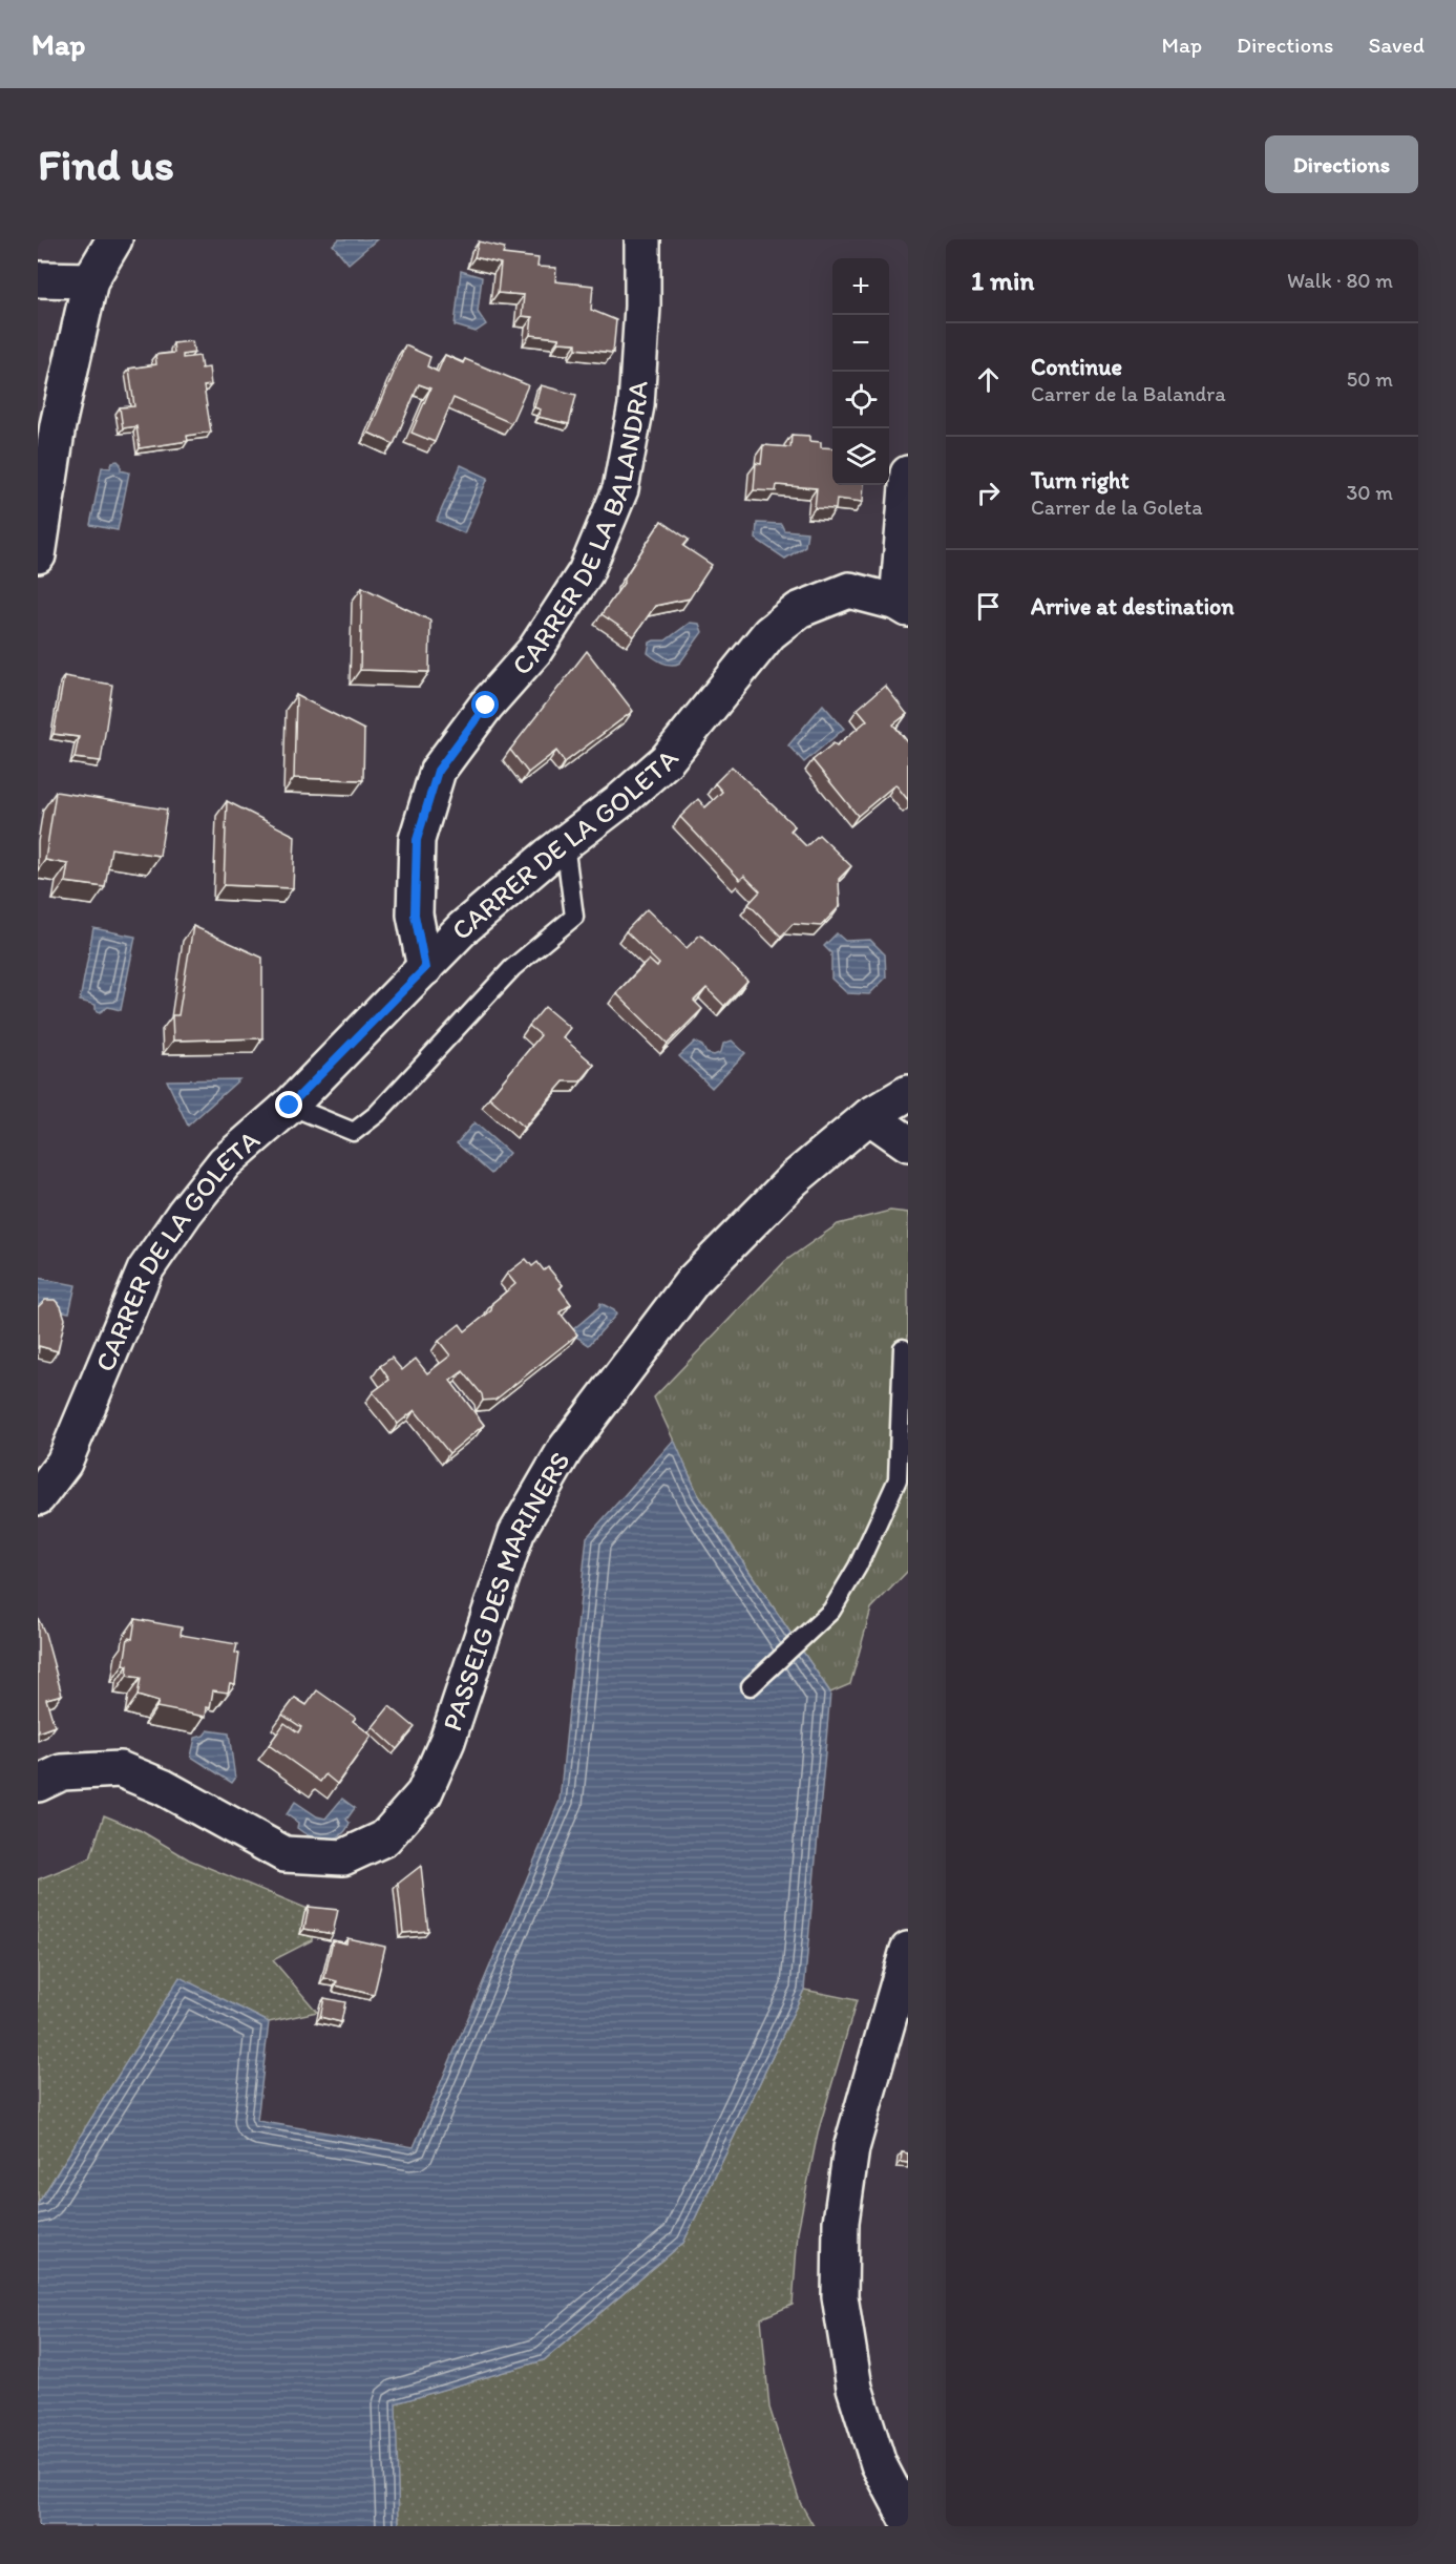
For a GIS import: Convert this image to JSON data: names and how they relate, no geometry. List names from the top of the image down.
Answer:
{
  "streets": {
    "street": ["CARRER DE LA BALANDRA", "CARRER DE LA GOLETA", "PASSEIG DES MARINERS"]
  },
  "crossings": [
    ["CARRER DE LA BALANDRA", "CARRER DE LA GOLETA"]
  ],
  "page": {
    "header": "Map",
    "nav": ["Map", "Directions", "Saved"],
    "buttons": "Directions",
    "title": "Find us",
    "heading": ["1 min", "Walk · 80 m"],
    "map_buttons": ["+", "−"],
    "list": [
      ["Continue", "Carrer de la Balandra", "50 m"],
      ["Turn right", "Carrer de la Goleta", "30 m"],
      "Arrive at destination"
    ]
  }
}
